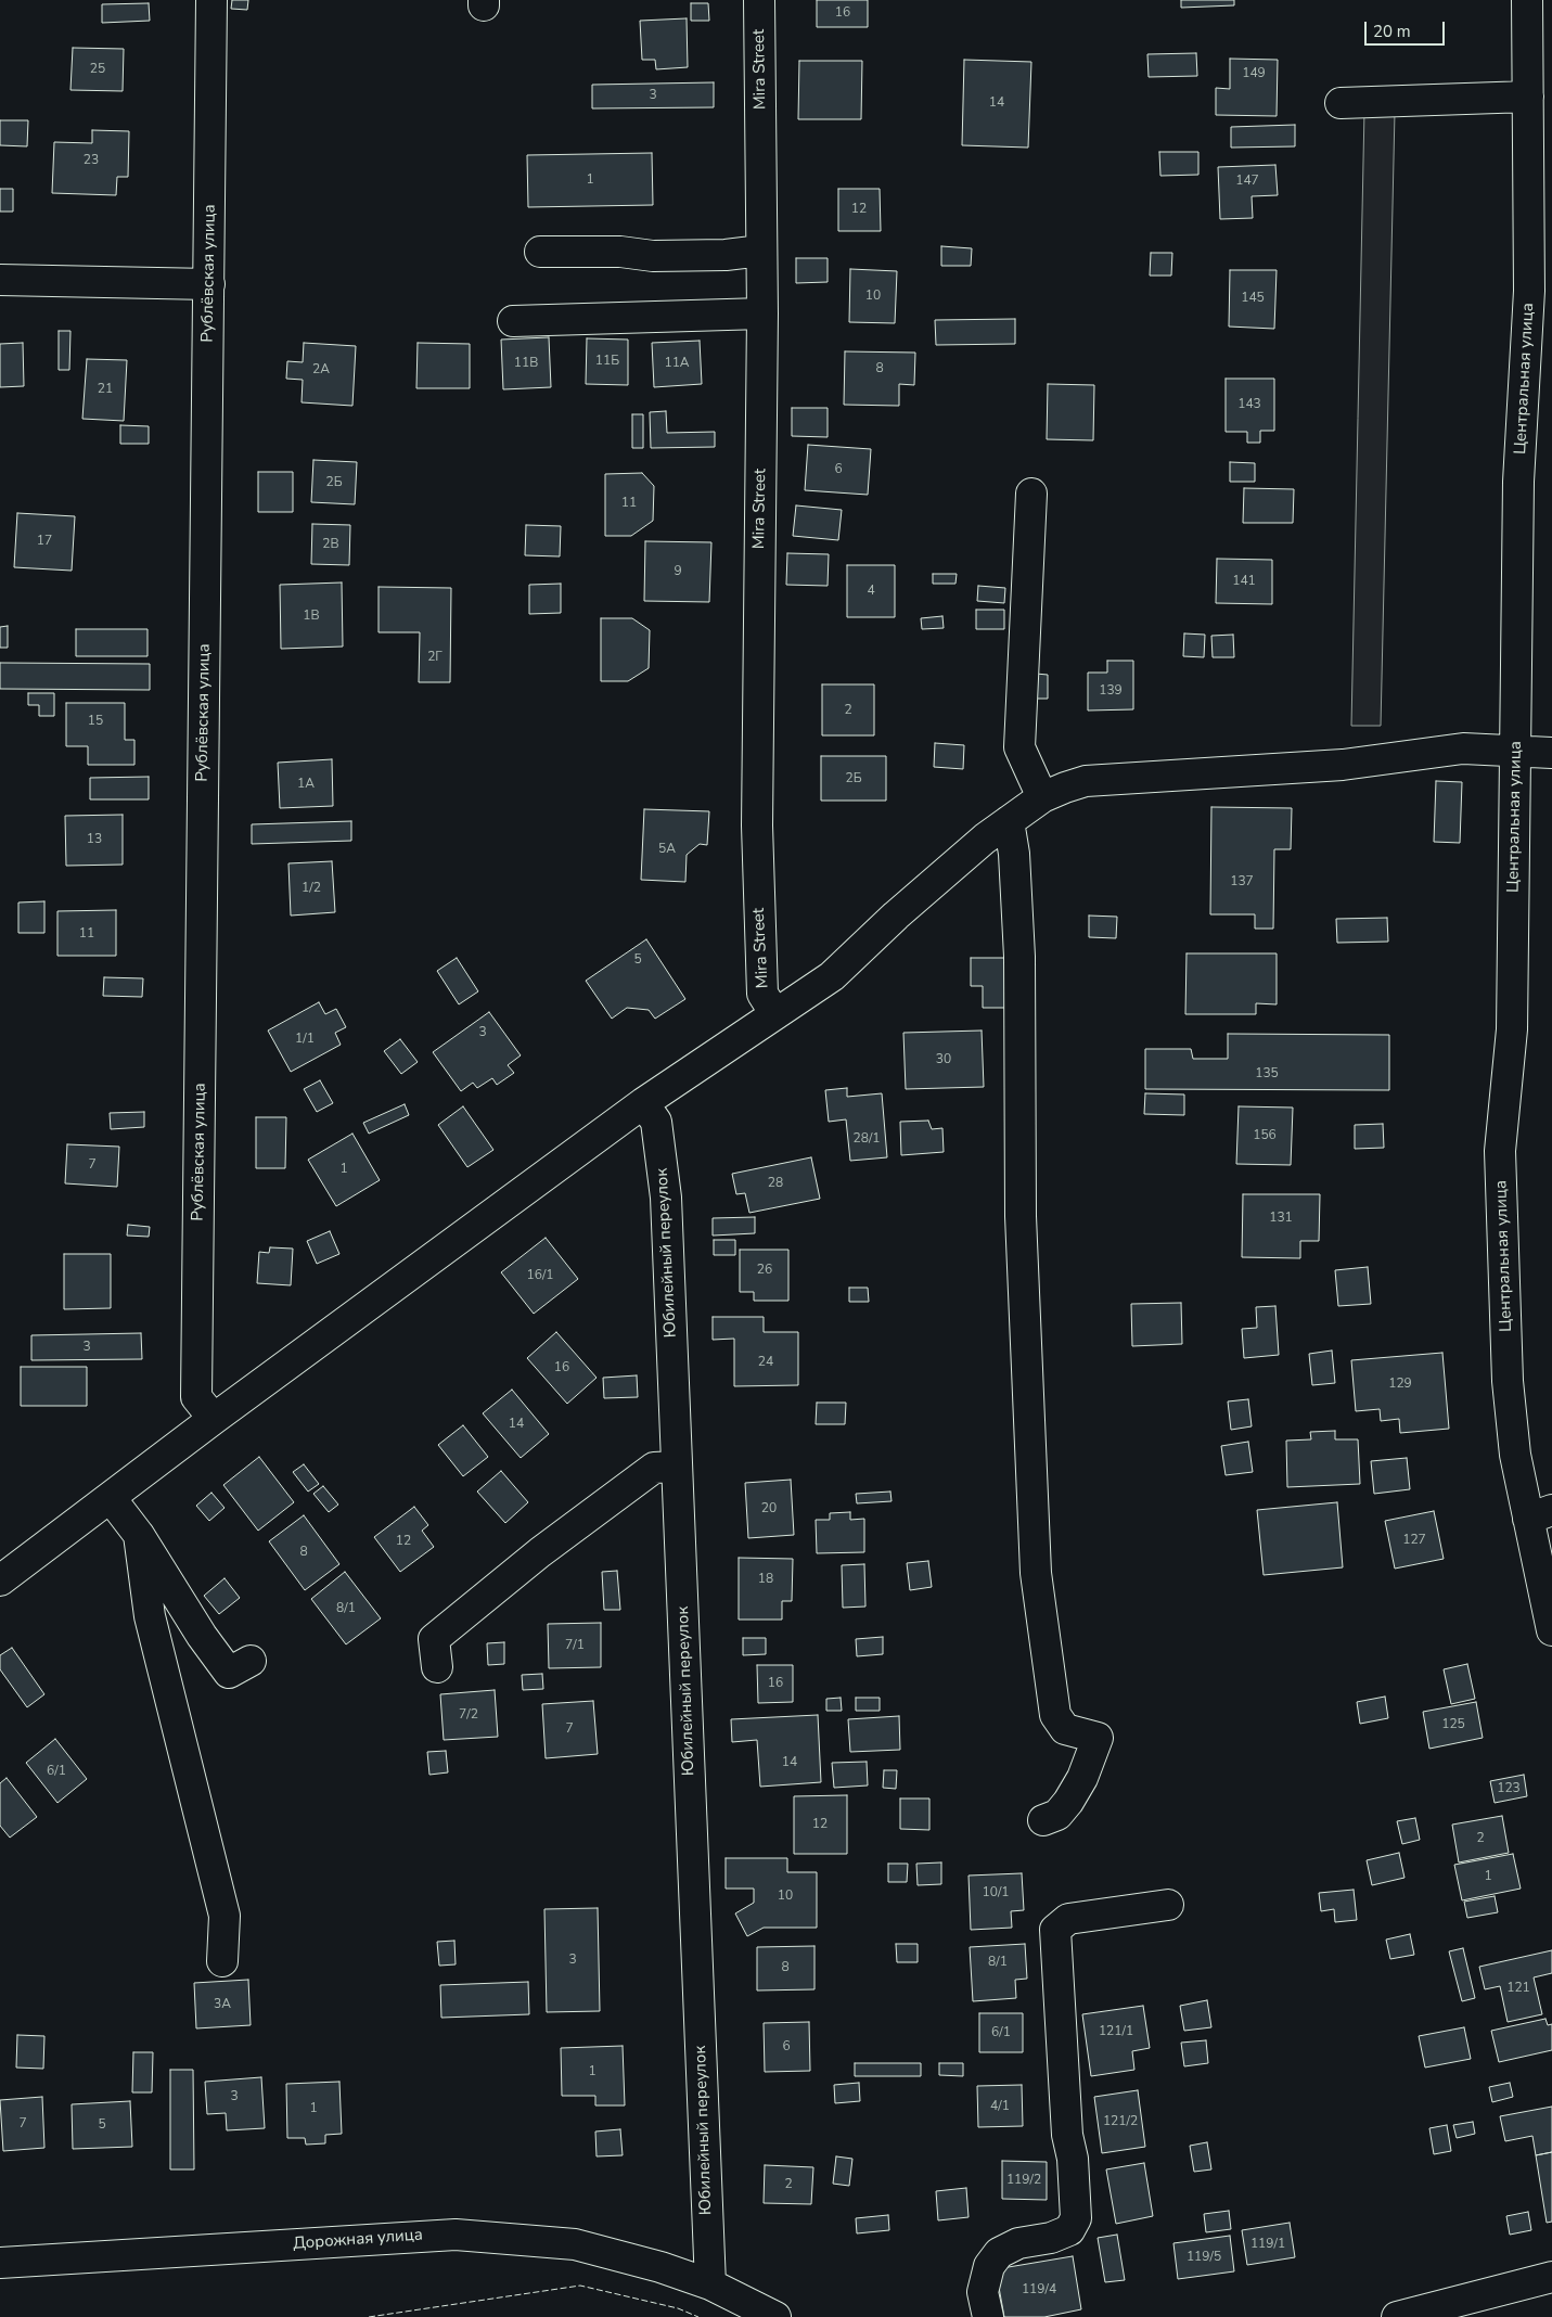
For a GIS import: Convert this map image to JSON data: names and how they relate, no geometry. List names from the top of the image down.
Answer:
{
  "streets": {
    "street": [
      "Mira Street",
      "Рублёвская улица",
      "Центральная улица",
      "Юбилейный переулок",
      "Дорожная улица"
    ]
  },
  "crossings": [
    ["Юбилейный переулок", "Дорожная улица"]
  ],
  "house_numbers": [
    "16",
    "25",
    "149",
    "3",
    "14",
    "23",
    "1",
    "147",
    "12",
    "10",
    "145",
    "11Б",
    "11В",
    "11А",
    "8",
    "2А",
    "21",
    "143",
    "6",
    "2Б",
    "11",
    "17",
    "2В",
    "9",
    "141",
    "4",
    "1В",
    "2Г",
    "139",
    "2",
    "15",
    "2Б",
    "1А",
    "13",
    "5А",
    "137",
    "1/2",
    "11",
    "5",
    "3",
    "1/1",
    "30",
    "135",
    "156",
    "28/1",
    "7",
    "1",
    "28",
    "131",
    "26",
    "16/1",
    "3",
    "24",
    "16",
    "129",
    "14",
    "20",
    "127",
    "12",
    "8",
    "18",
    "8/1",
    "7/1",
    "16",
    "7/2",
    "125",
    "7",
    "14",
    "6/1",
    "123",
    "12",
    "2",
    "1",
    "10/1",
    "10",
    "3",
    "8/1",
    "8",
    "121",
    "3А",
    "121/1",
    "6/1",
    "6",
    "1",
    "3",
    "4/1",
    "1",
    "121/2",
    "7",
    "5",
    "119/2",
    "2",
    "119/1",
    "119/5",
    "119/4"
  ],
  "scale_bar": "20 m"
}
